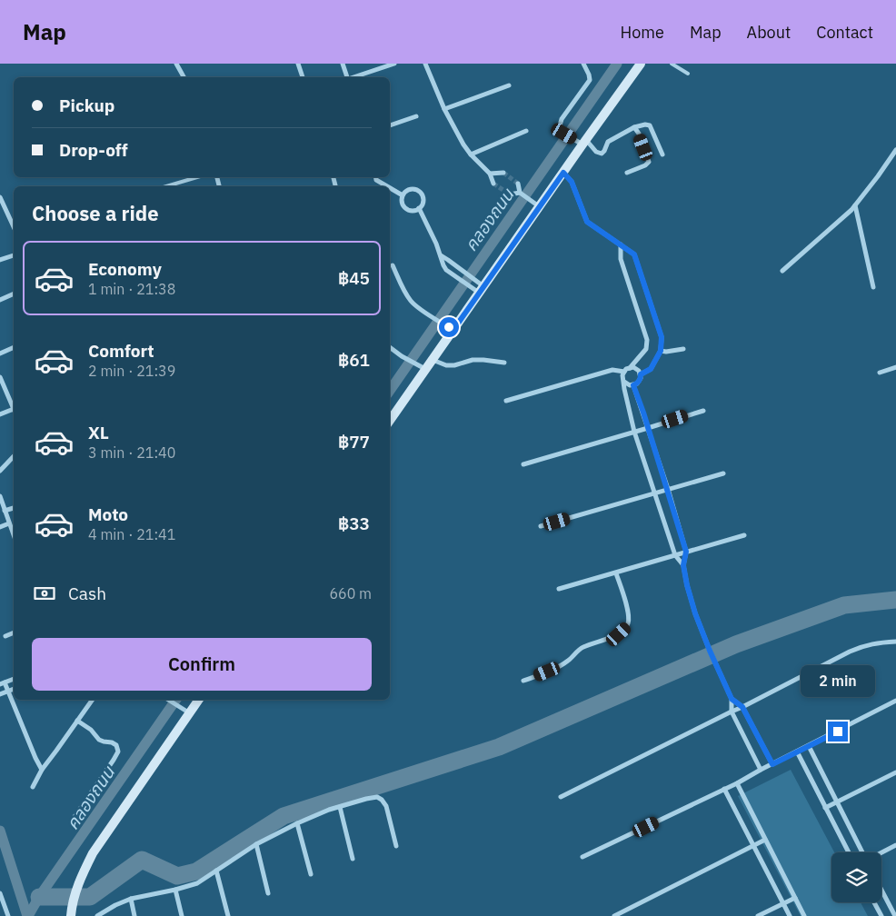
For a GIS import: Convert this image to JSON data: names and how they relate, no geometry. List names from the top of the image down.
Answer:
{
  "water": ["คลองถนน"],
  "page": {
    "header": "Map",
    "nav": [
      "Home",
      "Map",
      "About",
      "Contact"
    ],
    "banner": ["Pickup", "Drop-off"],
    "heading": "Choose a ride",
    "list": [
      {
        "name": "Economy",
        "note": "1 min · 21:38",
        "value": "฿45"
      },
      {
        "name": "Comfort",
        "note": "2 min · 21:39",
        "value": "฿61"
      },
      {
        "name": "XL",
        "note": "3 min · 21:40",
        "value": "฿77"
      },
      {
        "name": "Moto",
        "note": "4 min · 21:41",
        "value": "฿33"
      }
    ],
    "pay": ["Cash", "660 m"],
    "buttons": "Confirm",
    "bubble": "2 min"
  }
}
